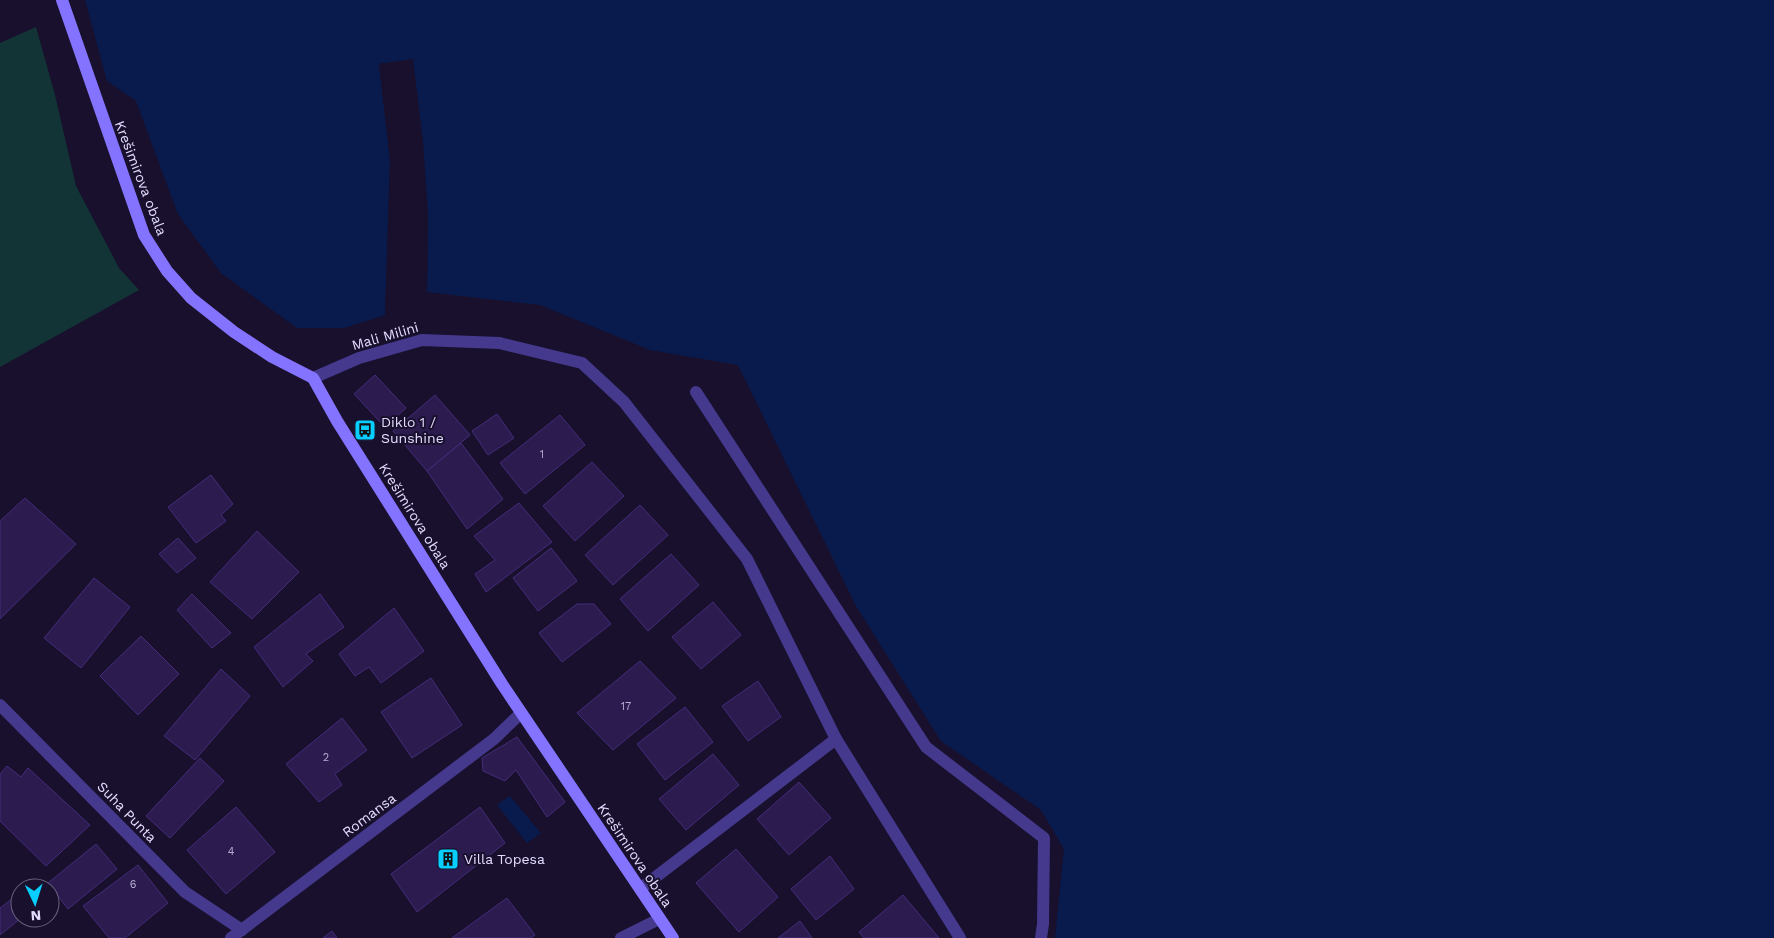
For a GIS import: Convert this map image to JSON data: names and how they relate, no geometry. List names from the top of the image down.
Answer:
{
  "streets": {
    "street": [
      "Krešimirova obala",
      "Mali Milini",
      "Suha Punta",
      "Romansa"
    ]
  },
  "crossings": [
    ["Krešimirova obala", "Mali Milini"],
    ["Krešimirova obala", "Romansa"],
    ["Suha Punta", "Romansa"]
  ],
  "places": {
    "bus stop": ["Diklo 1 / Sunshine"],
    "building": ["Villa Topesa"]
  },
  "house_numbers": [
    "1",
    "17",
    "2",
    "4",
    "6"
  ],
  "north": "bottom"
}
